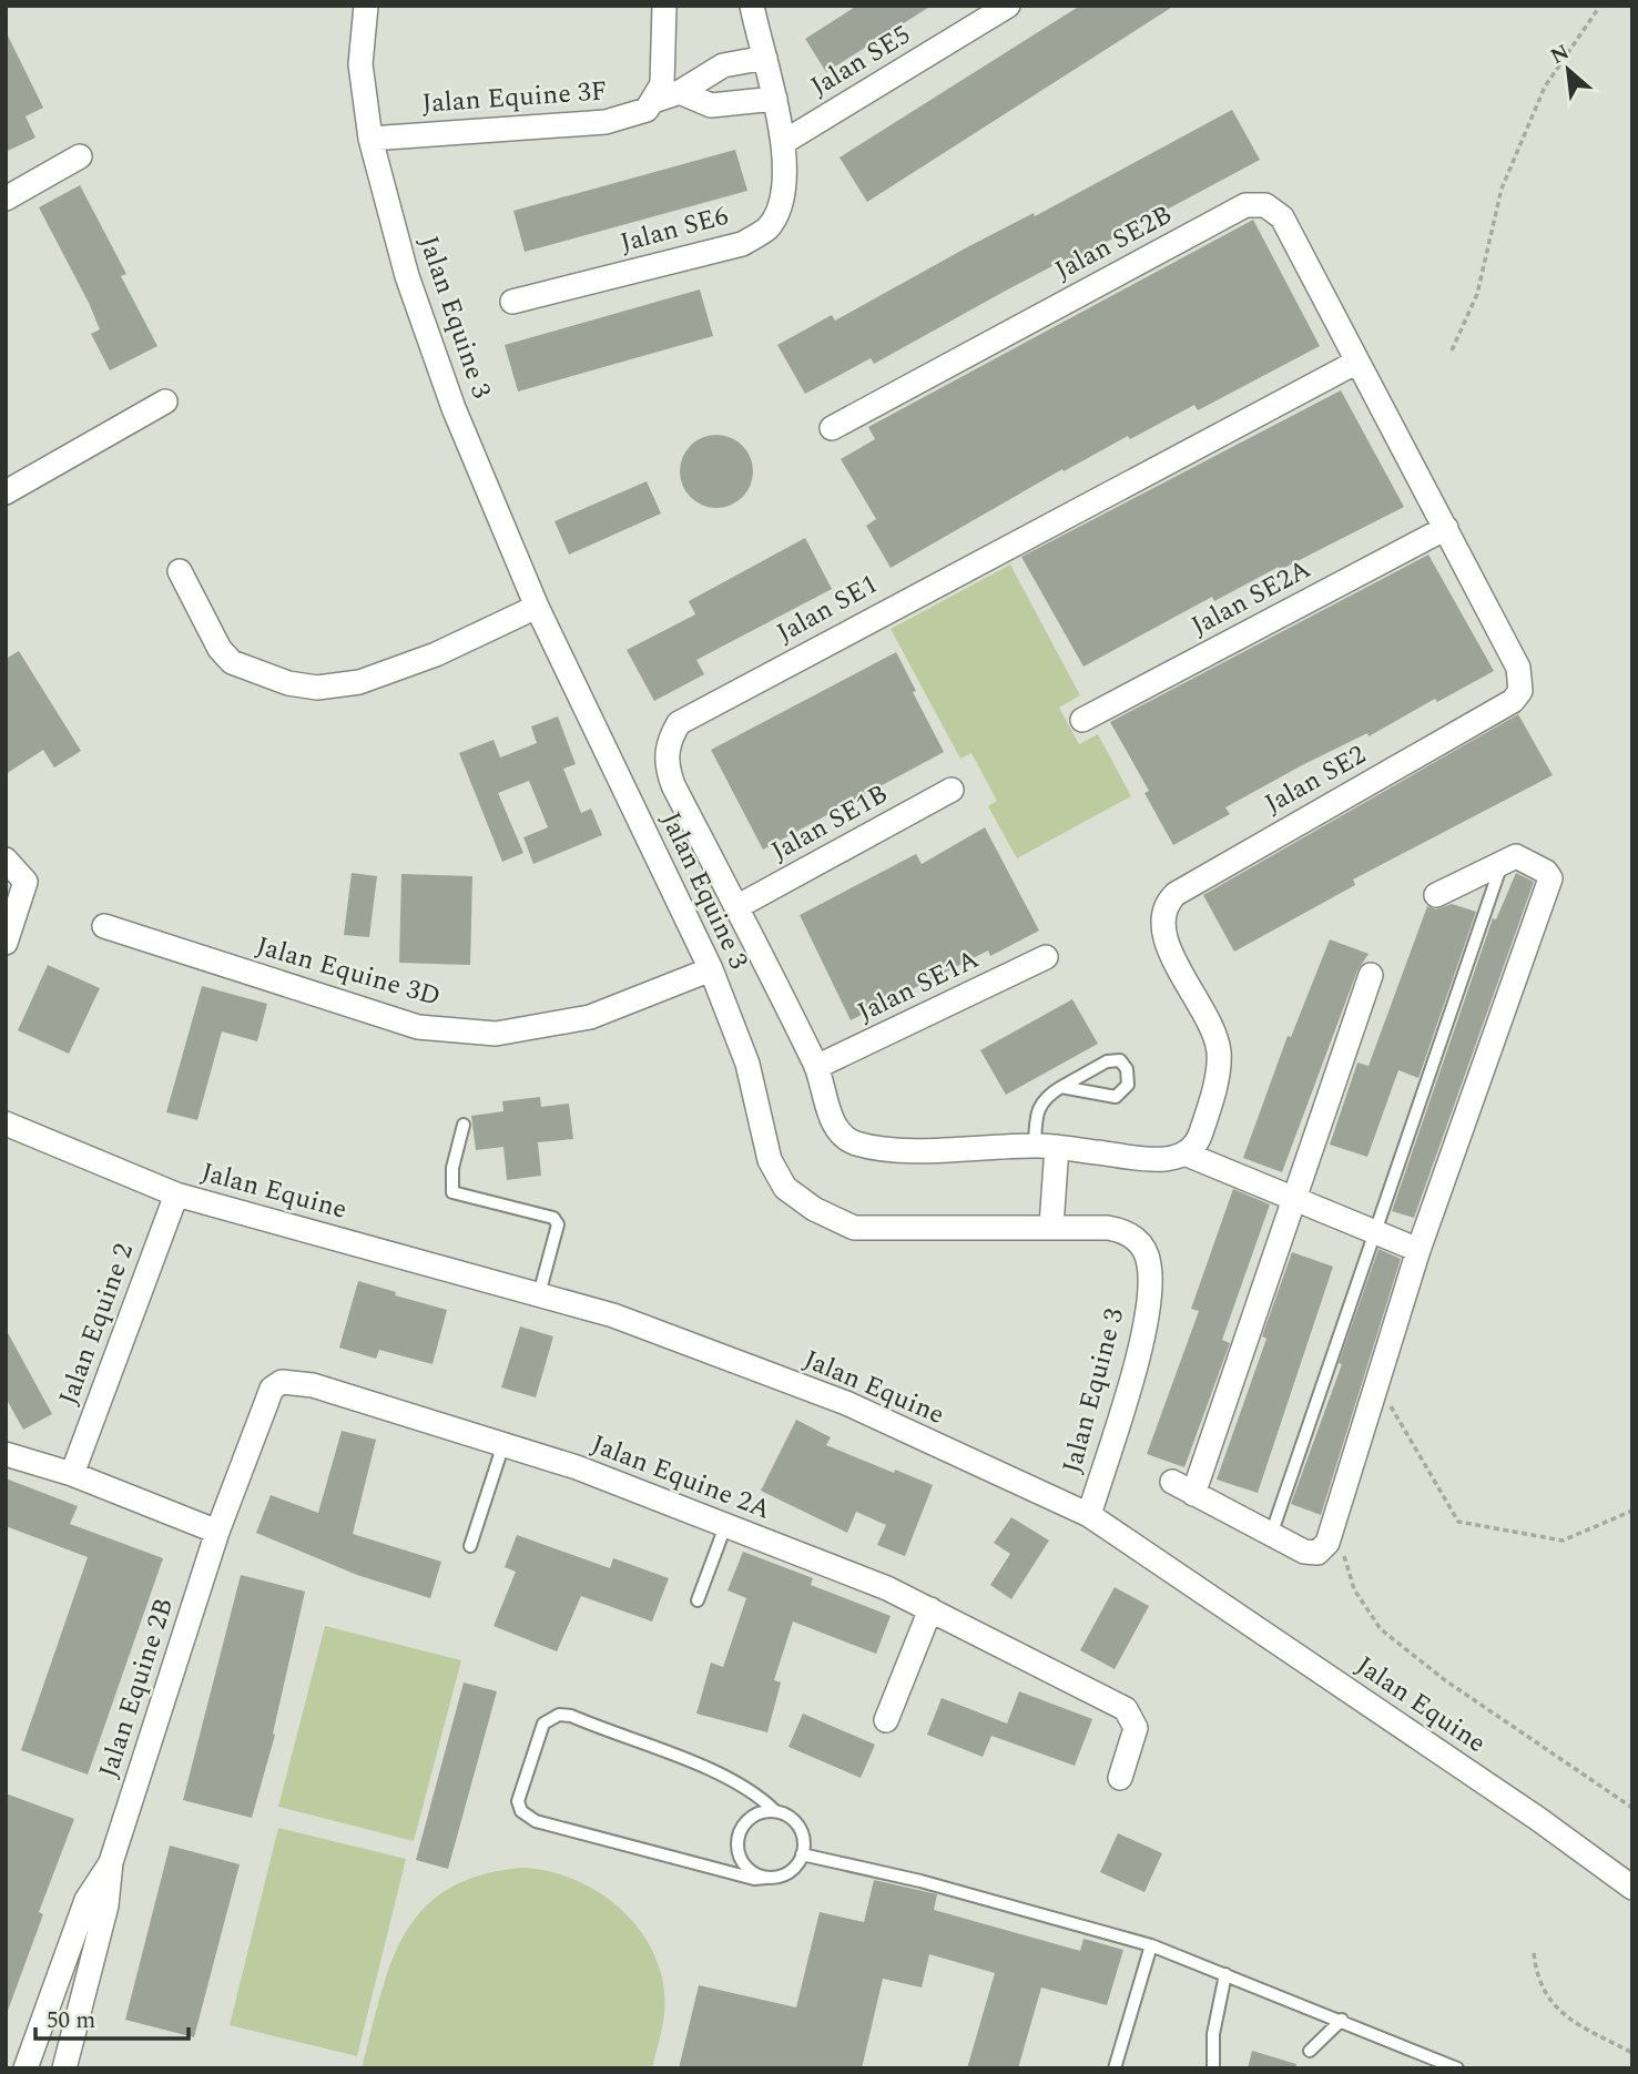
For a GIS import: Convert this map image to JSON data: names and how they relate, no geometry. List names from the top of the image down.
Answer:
{
  "streets": {
    "street": [
      "Jalan SE5",
      "Jalan Equine 3F",
      "Jalan SE6",
      "Jalan SE2B",
      "Jalan Equine 3",
      "Jalan SE2A",
      "Jalan SE1",
      "Jalan SE2",
      "Jalan SE1B",
      "Jalan Equine 3D",
      "Jalan SE1A",
      "Jalan Equine",
      "Jalan Equine 2",
      "Jalan Equine 2A",
      "Jalan Equine 2B"
    ]
  },
  "crossings": [
    ["Jalan SE5", "Jalan SE6"],
    ["Jalan Equine 3F", "Jalan SE6"],
    ["Jalan Equine 3F", "Jalan Equine 3"],
    ["Jalan SE2B", "Jalan SE1"],
    ["Jalan SE2B", "Jalan SE2"],
    ["Jalan Equine 3", "Jalan Equine 3D"],
    ["Jalan Equine 3", "Jalan Equine"],
    ["Jalan SE2A", "Jalan SE2"],
    ["Jalan SE1", "Jalan SE2"],
    ["Jalan SE1", "Jalan SE1B"],
    ["Jalan SE1", "Jalan SE1A"],
    ["Jalan Equine", "Jalan Equine 2"],
    ["Jalan Equine 2A", "Jalan Equine 2B"]
  ],
  "scale_bar": "50 m",
  "north": "top left"
}
